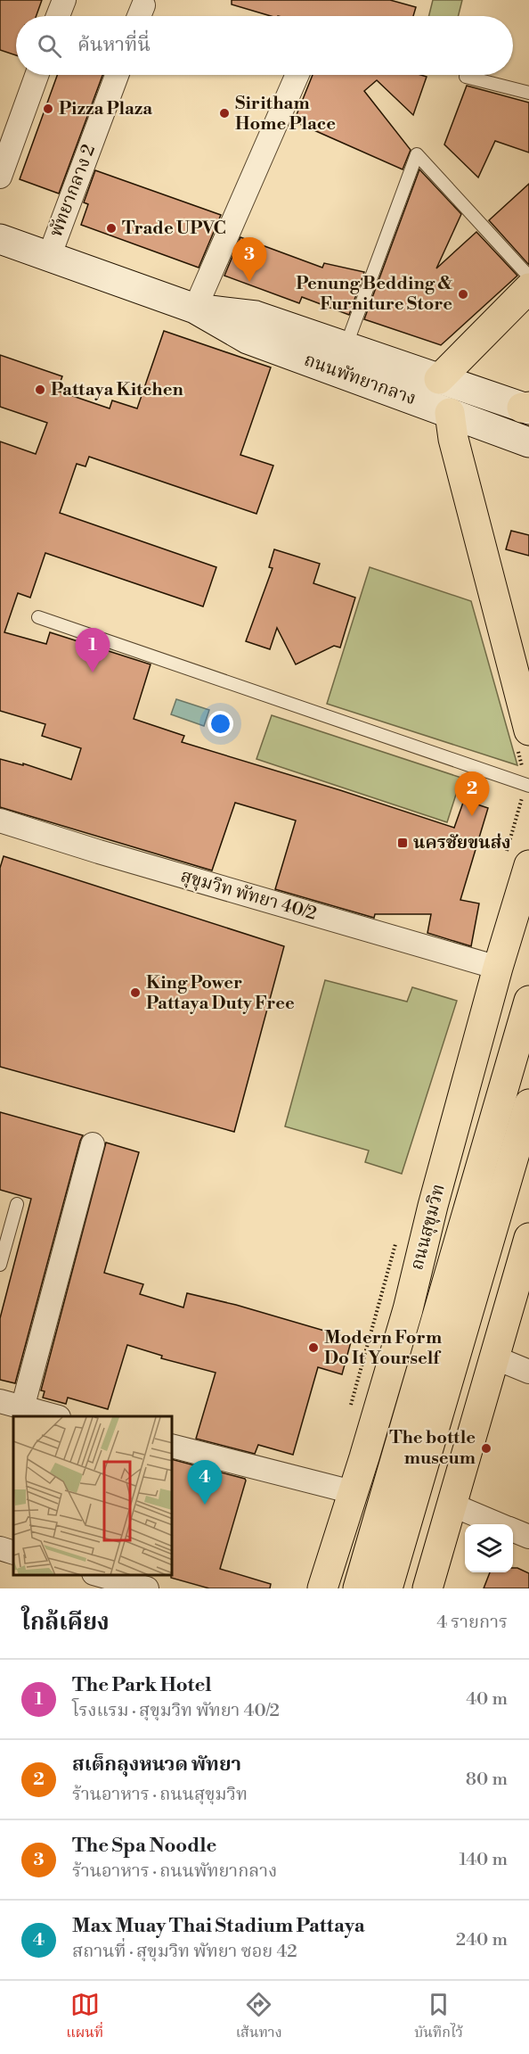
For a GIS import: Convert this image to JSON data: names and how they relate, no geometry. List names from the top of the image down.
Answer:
{
  "streets": {
    "highway": ["ถนนสุขุมวิท"],
    "main road": ["ถนนพัทยากลาง"],
    "street": ["พัทยากลาง 2", "สุขุมวิท พัทยา 40/2"]
  },
  "crossings": [
    ["พัทยากลาง 2", "ถนนพัทยากลาง"],
    ["สุขุมวิท พัทยา 40/2", "ถนนสุขุมวิท"]
  ],
  "places": {
    "other": [
      "Pizza Plaza",
      "Siritham Home Place",
      "Trade UPVC",
      "Penung Bedding & Furniture Store",
      "Pattaya Kitchen",
      "King Power Pattaya Duty Free",
      "Modern Form Do It Yourself",
      "The bottle museum"
    ],
    "transit": ["นครชัยขนส่ง"]
  },
  "page": {
    "search": "ค้นหาที่นี่",
    "pins": [
      "3",
      "1",
      "2",
      "4"
    ],
    "heading": ["ใกล้เคียง", "4 รายการ"],
    "list": [
      {
        "mark": "1",
        "name": "The Park Hotel",
        "note": "โรงแรม · สุขุมวิท พัทยา 40/2",
        "value": "40 m"
      },
      {
        "mark": "2",
        "name": "สเต็กลุงหนวด พัทยา",
        "note": "ร้านอาหาร · ถนนสุขุมวิท",
        "value": "80 m"
      },
      {
        "mark": "3",
        "name": "The Spa Noodle",
        "note": "ร้านอาหาร · ถนนพัทยากลาง",
        "value": "140 m"
      },
      {
        "mark": "4",
        "name": "Max Muay Thai Stadium Pattaya",
        "note": "สถานที่ · สุขุมวิท พัทยา ซอย 42",
        "value": "240 m"
      }
    ],
    "nav": ["แผนที่", "เส้นทาง", "บันทึกไว้"]
  }
}
